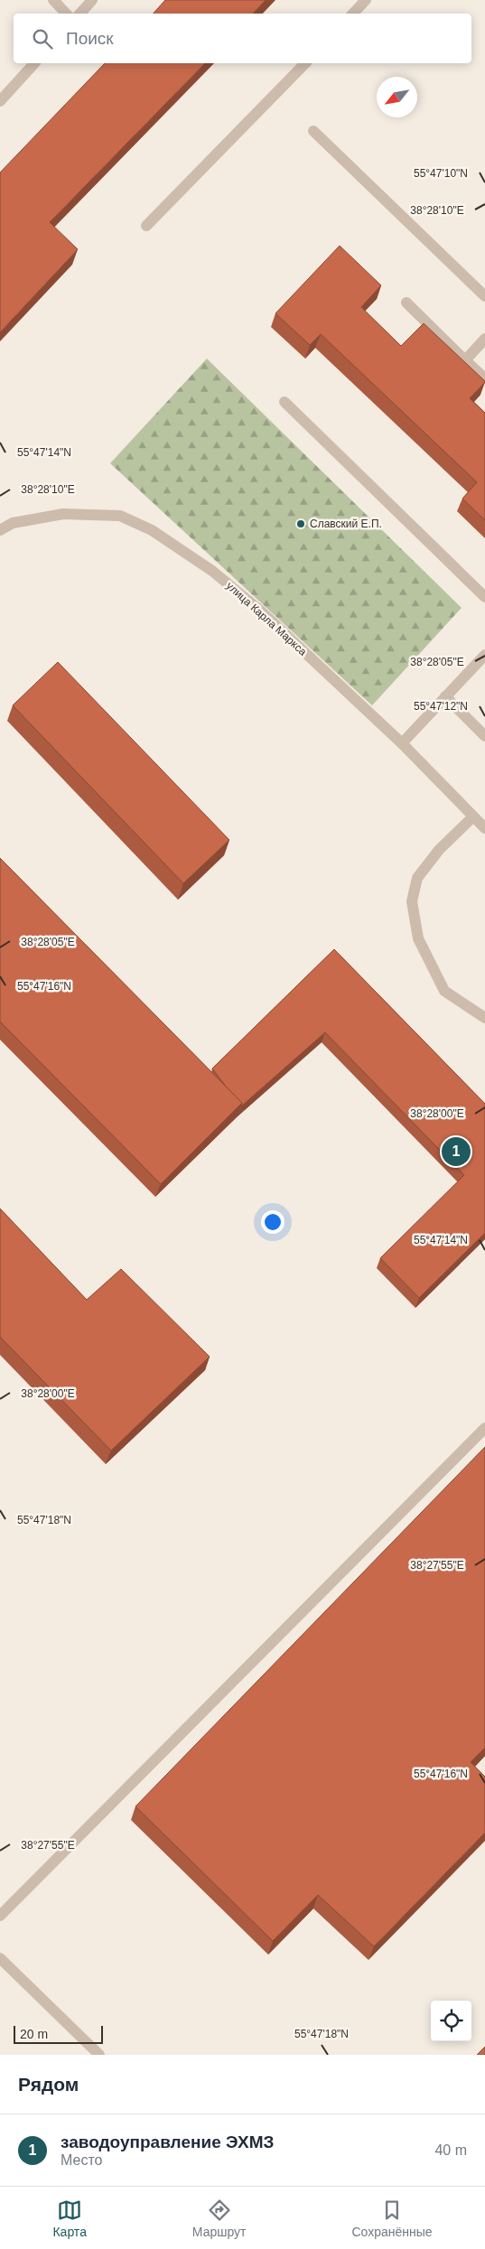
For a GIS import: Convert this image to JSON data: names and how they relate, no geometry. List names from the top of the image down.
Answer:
{
  "streets": {
    "street": ["улица Карла Маркса"]
  },
  "places": ["Славский Е.П."],
  "scale_bar": "20 m",
  "north": "bottom left",
  "page": {
    "search": "Поиск",
    "pins": "1",
    "scale": "20 m",
    "heading": "Рядом",
    "list": [
      {
        "mark": "1",
        "name": "заводоуправление ЭХМЗ",
        "note": "Место",
        "value": "40 m"
      }
    ],
    "nav": ["Карта", "Маршрут", "Сохранённые"]
  },
  "coordinates": [
    "55°47'10\"N",
    "38°28'10\"E",
    "55°47'14\"N",
    "38°28'05\"E",
    "55°47'12\"N",
    "55°47'16\"N",
    "38°28'00\"E",
    "55°47'18\"N",
    "38°27'55\"E"
  ]
}
